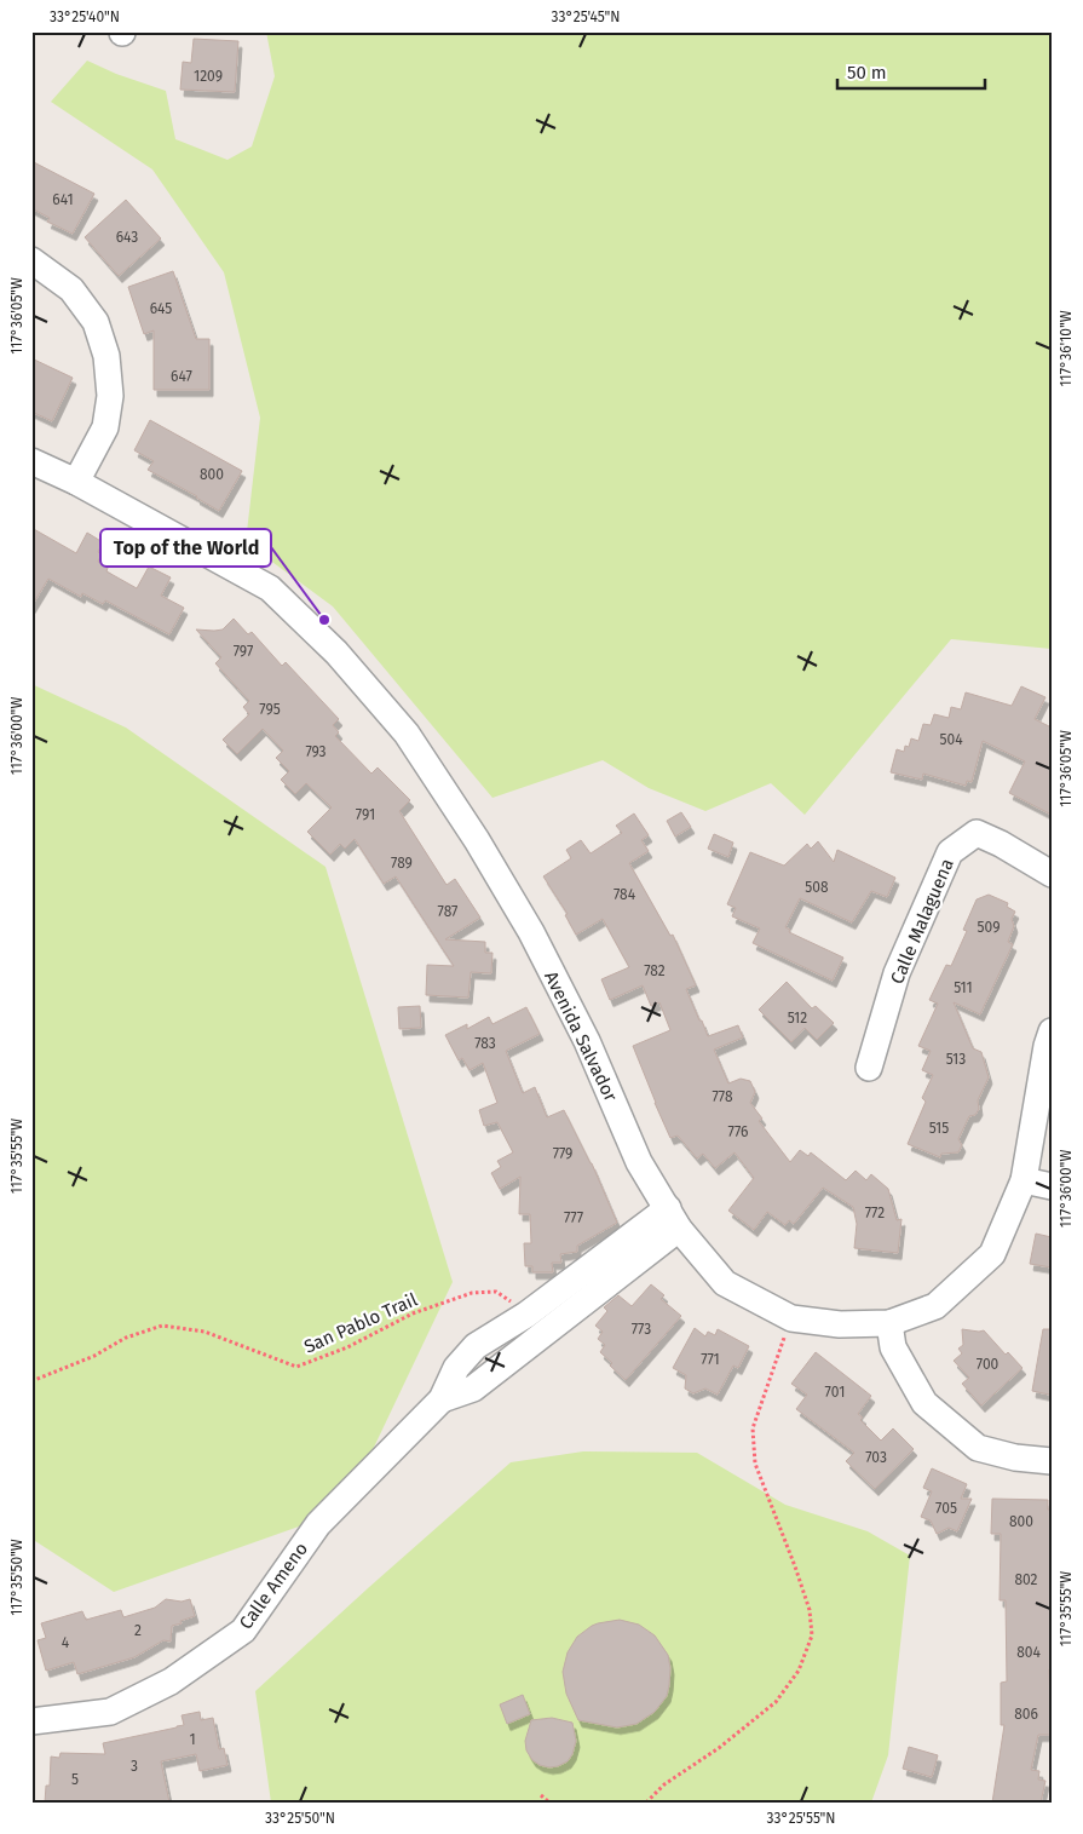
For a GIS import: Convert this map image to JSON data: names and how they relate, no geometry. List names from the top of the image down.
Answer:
{
  "streets": {
    "street": ["Calle Malaguena", "Avenida Salvador", "Calle Ameno"],
    "path": ["San Pablo Trail"]
  },
  "crossings": [
    ["Avenida Salvador", "Calle Ameno"],
    ["San Pablo Trail", "Calle Ameno"]
  ],
  "places": ["Top of the World"],
  "house_numbers": [
    "1209",
    "641",
    "643",
    "645",
    "647",
    "800",
    "797",
    "795",
    "504",
    "793",
    "791",
    "789",
    "508",
    "784",
    "787",
    "509",
    "782",
    "511",
    "512",
    "783",
    "513",
    "778",
    "515",
    "776",
    "779",
    "772",
    "777",
    "773",
    "771",
    "700",
    "701",
    "703",
    "705",
    "800",
    "802",
    "2",
    "4",
    "804",
    "806",
    "1",
    "3",
    "5"
  ],
  "scale_bar": "50 m",
  "coordinates": [
    "33°25'40\"N",
    "33°25'45\"N",
    "117°36'05\"W",
    "117°36'10\"W",
    "117°36'00\"W",
    "117°35'55\"W",
    "117°35'50\"W",
    "33°25'50\"N",
    "33°25'55\"N"
  ]
}
